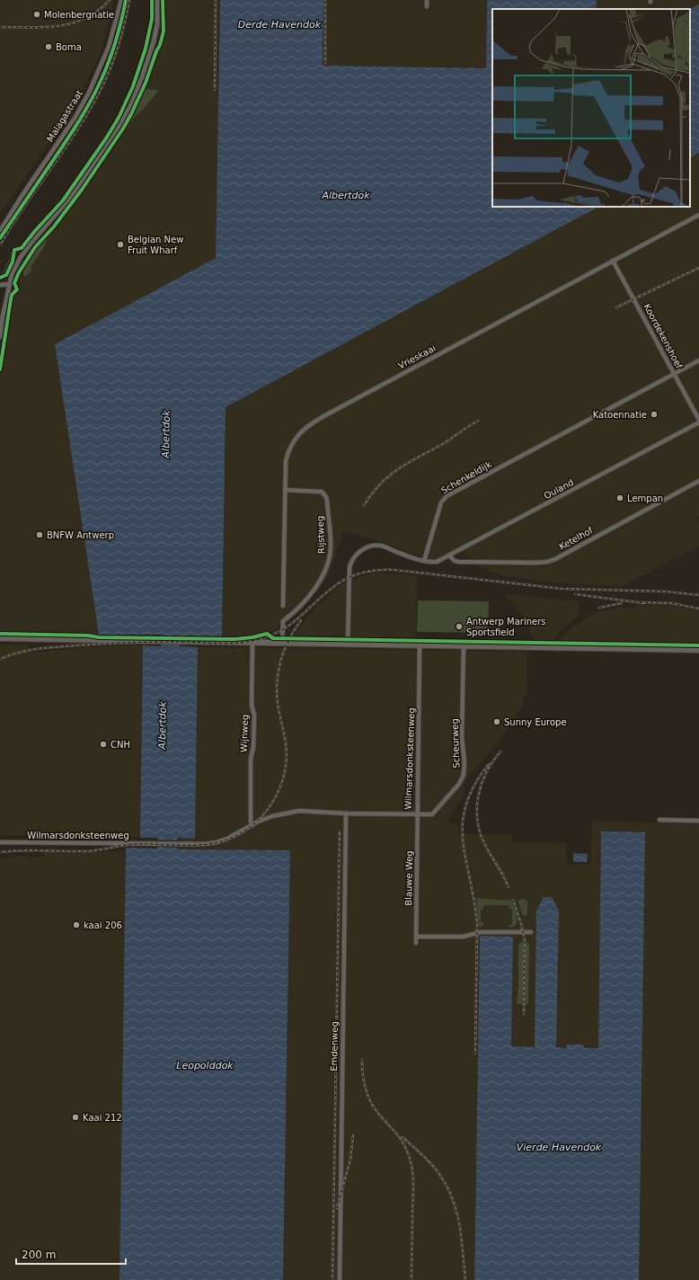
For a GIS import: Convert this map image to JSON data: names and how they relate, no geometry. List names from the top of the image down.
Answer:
{
  "streets": {
    "street": [
      "Malagastraat",
      "Koordekenshoef",
      "Vrieskaai",
      "Schenkeldijk",
      "Ouland",
      "Rijstweg",
      "Ketelhof",
      "Wijnweg",
      "Scheurweg",
      "Wilmarsdonksteenweg",
      "Blauwe Weg",
      "Emdenweg"
    ]
  },
  "crossings": [
    ["Koordekenshoef", "Vrieskaai"],
    ["Koordekenshoef", "Schenkeldijk"],
    ["Koordekenshoef", "Ouland"],
    ["Vrieskaai", "Rijstweg"],
    ["Schenkeldijk", "Ouland"],
    ["Ouland", "Ketelhof"],
    ["Wijnweg", "Wilmarsdonksteenweg"],
    ["Scheurweg", "Wilmarsdonksteenweg"],
    ["Scheurweg", "Blauwe Weg"],
    ["Wilmarsdonksteenweg", "Blauwe Weg"],
    ["Wilmarsdonksteenweg", "Emdenweg"]
  ],
  "water": [
    "Derde Havendok",
    "Albertdok",
    "Leopolddok",
    "Vierde Havendok"
  ],
  "places": [
    "Molenbergnatie",
    "Boma",
    "Belgian New Fruit Wharf",
    "Katoennatie",
    "Lempan",
    "BNFW Antwerp",
    "Antwerp Mariners Sportsfield",
    "Sunny Europe",
    "CNH",
    "kaai 206",
    "Kaai 212"
  ],
  "scale_bar": "200 m"
}
